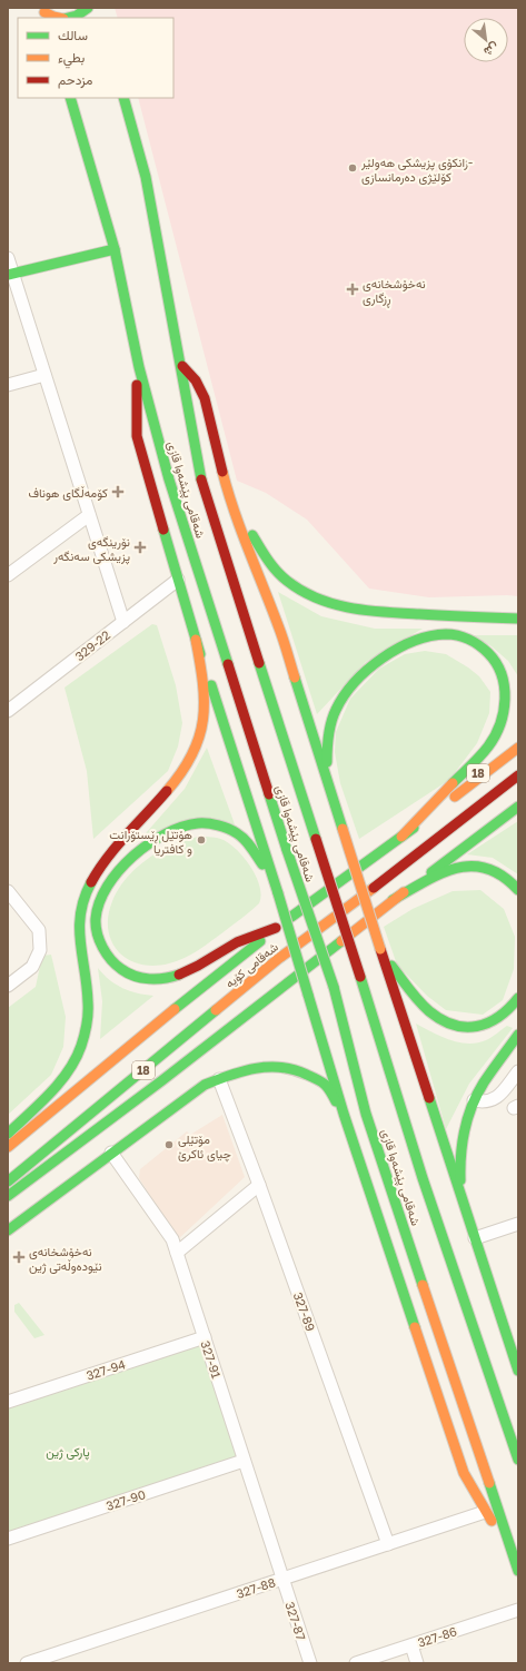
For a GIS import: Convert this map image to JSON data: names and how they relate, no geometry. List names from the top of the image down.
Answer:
{
  "streets": {
    "main road": ["شەقامی پێشەوا قازی", "18", "شەقامی کۆیە"],
    "street": [
      "329-22",
      "327-89",
      "327-91",
      "327-94",
      "327-90",
      "327-88",
      "327-87",
      "327-86"
    ]
  },
  "crossings": [
    ["327-89", "327-88"],
    ["327-91", "327-94"],
    ["327-91", "327-90"],
    ["327-91", "327-88"],
    ["327-91", "327-87"],
    ["327-88", "327-87"]
  ],
  "parks": ["پارکی ژین"],
  "places": {
    "other": ["زانکۆی پزیشکی هەولێر- کۆلێژی دەرمانسازی", "هۆتێل ڕێستۆرانت و کافتریا", "مۆتێلی چیای ئاکرێ"],
    "health": [
      "نەخۆشخانەی ڕزگاری",
      "کۆمەڵگای هوناف",
      "نۆرینگەی پزیشکی سەنگەر",
      "نەخۆشخانەی نێودەوڵەتی ژین"
    ]
  },
  "legend": ["سالك", "بطيء", "مزدحم"],
  "north": "bottom right"
}
